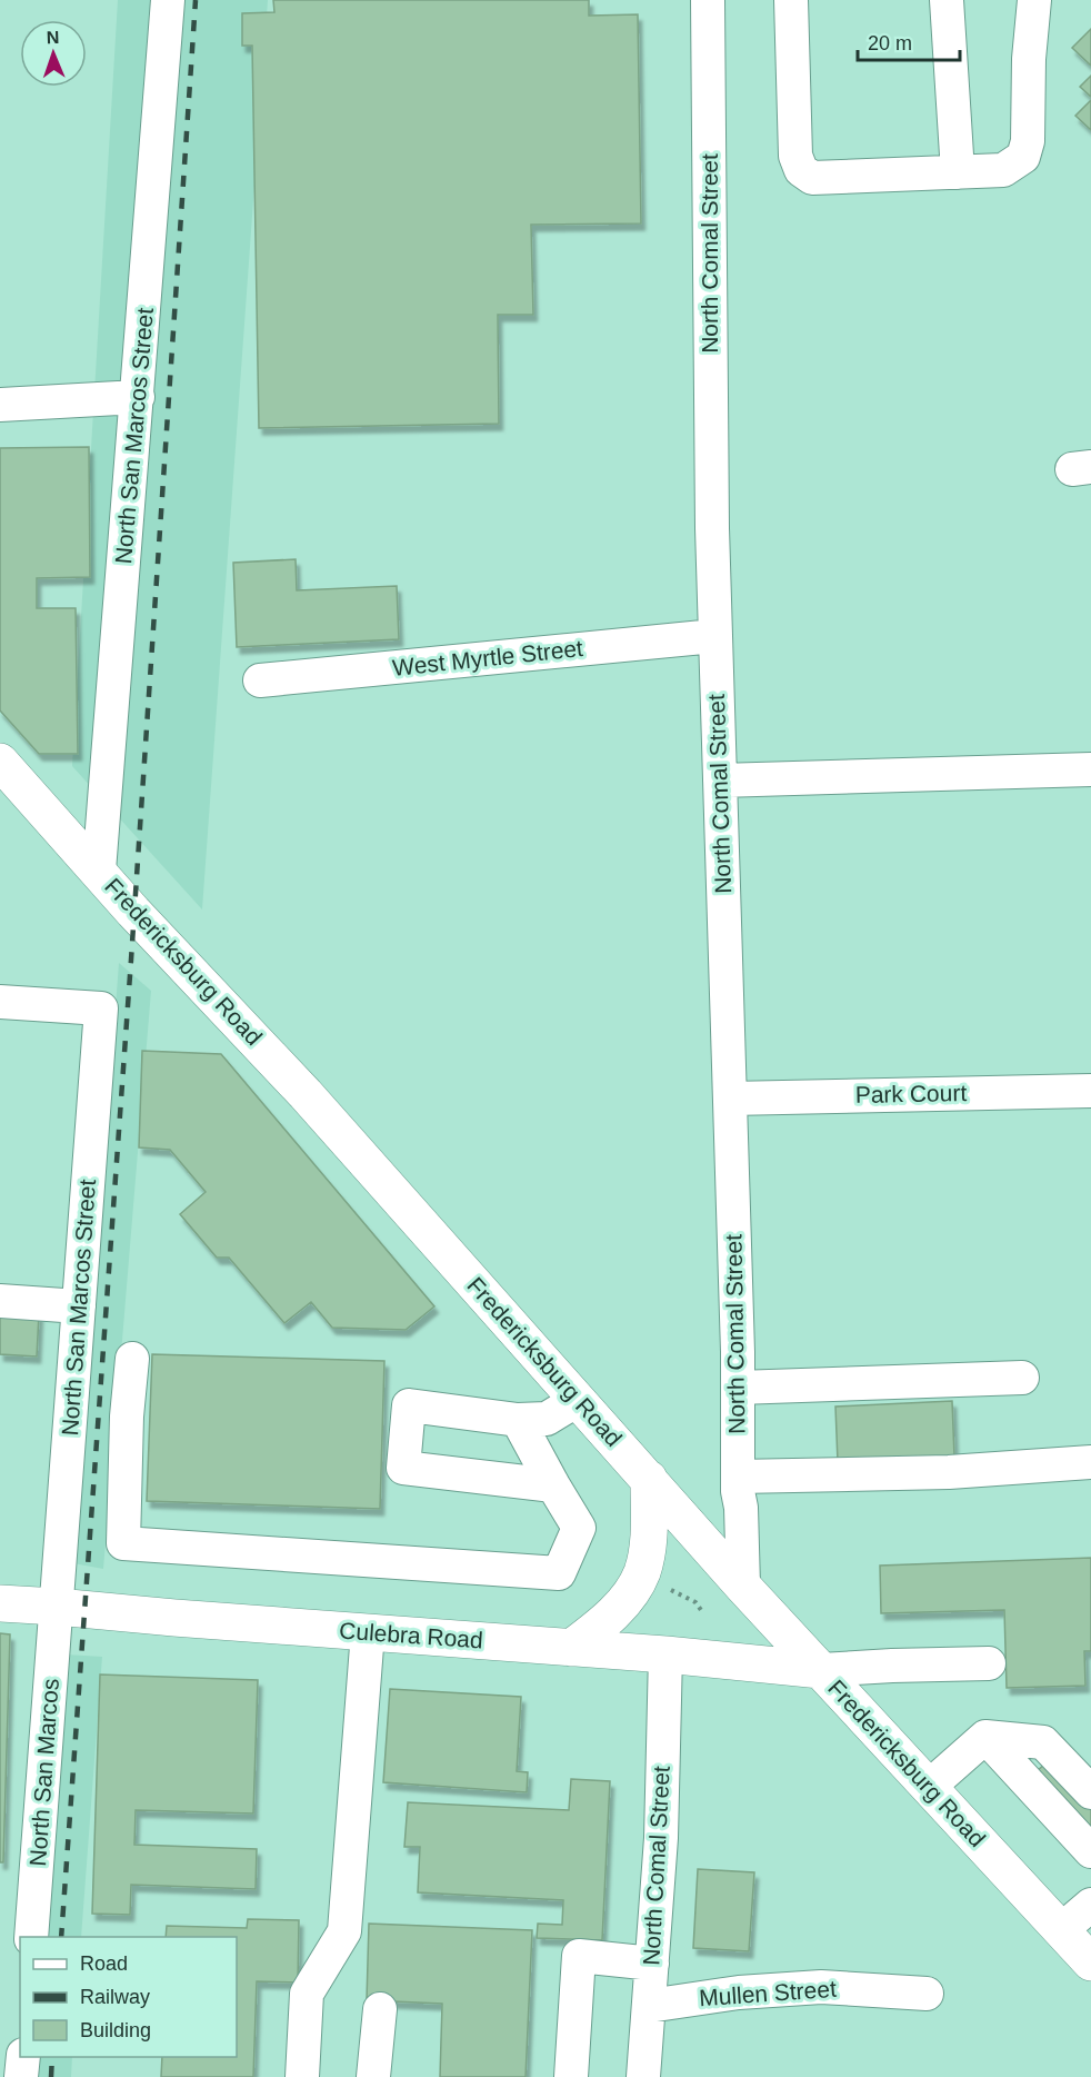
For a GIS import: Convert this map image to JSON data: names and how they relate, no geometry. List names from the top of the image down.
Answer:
{
  "streets": {
    "main road": ["Fredericksburg Road", "Culebra Road"],
    "street": [
      "North Comal Street",
      "North San Marcos Street",
      "West Myrtle Street",
      "Park Court",
      "North San Marcos",
      "Mullen Street"
    ]
  },
  "crossings": [
    ["North Comal Street", "West Myrtle Street"],
    ["North Comal Street", "Fredericksburg Road"],
    ["North Comal Street", "Park Court"],
    ["North Comal Street", "Culebra Road"],
    ["North Comal Street", "Mullen Street"],
    ["North San Marcos Street", "Fredericksburg Road"],
    ["North San Marcos Street", "Culebra Road"],
    ["North San Marcos Street", "North San Marcos"],
    ["Fredericksburg Road", "Culebra Road"],
    ["Culebra Road", "North San Marcos"]
  ],
  "legend": ["Road", "Railway", "Building"],
  "scale_bar": "20 m",
  "north": "top"
}
